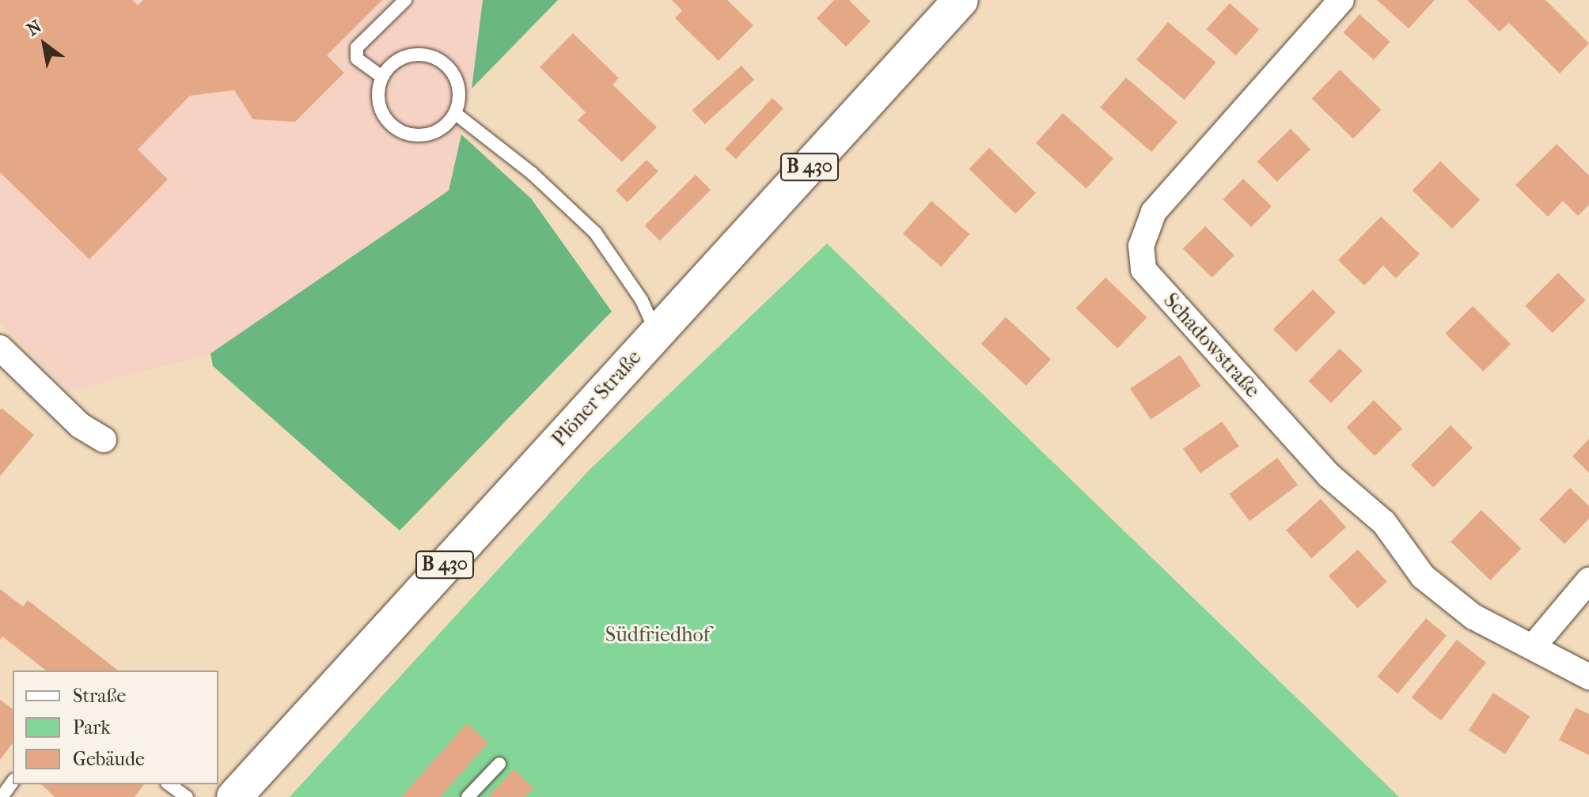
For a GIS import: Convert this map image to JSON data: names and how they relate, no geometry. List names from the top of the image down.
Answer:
{
  "streets": {
    "main road": ["B 430", "Plöner Straße"],
    "street": ["Schadowstraße"]
  },
  "parks": ["Südfriedhof"],
  "legend": ["Straße", "Park", "Gebäude"],
  "north": "top left"
}
